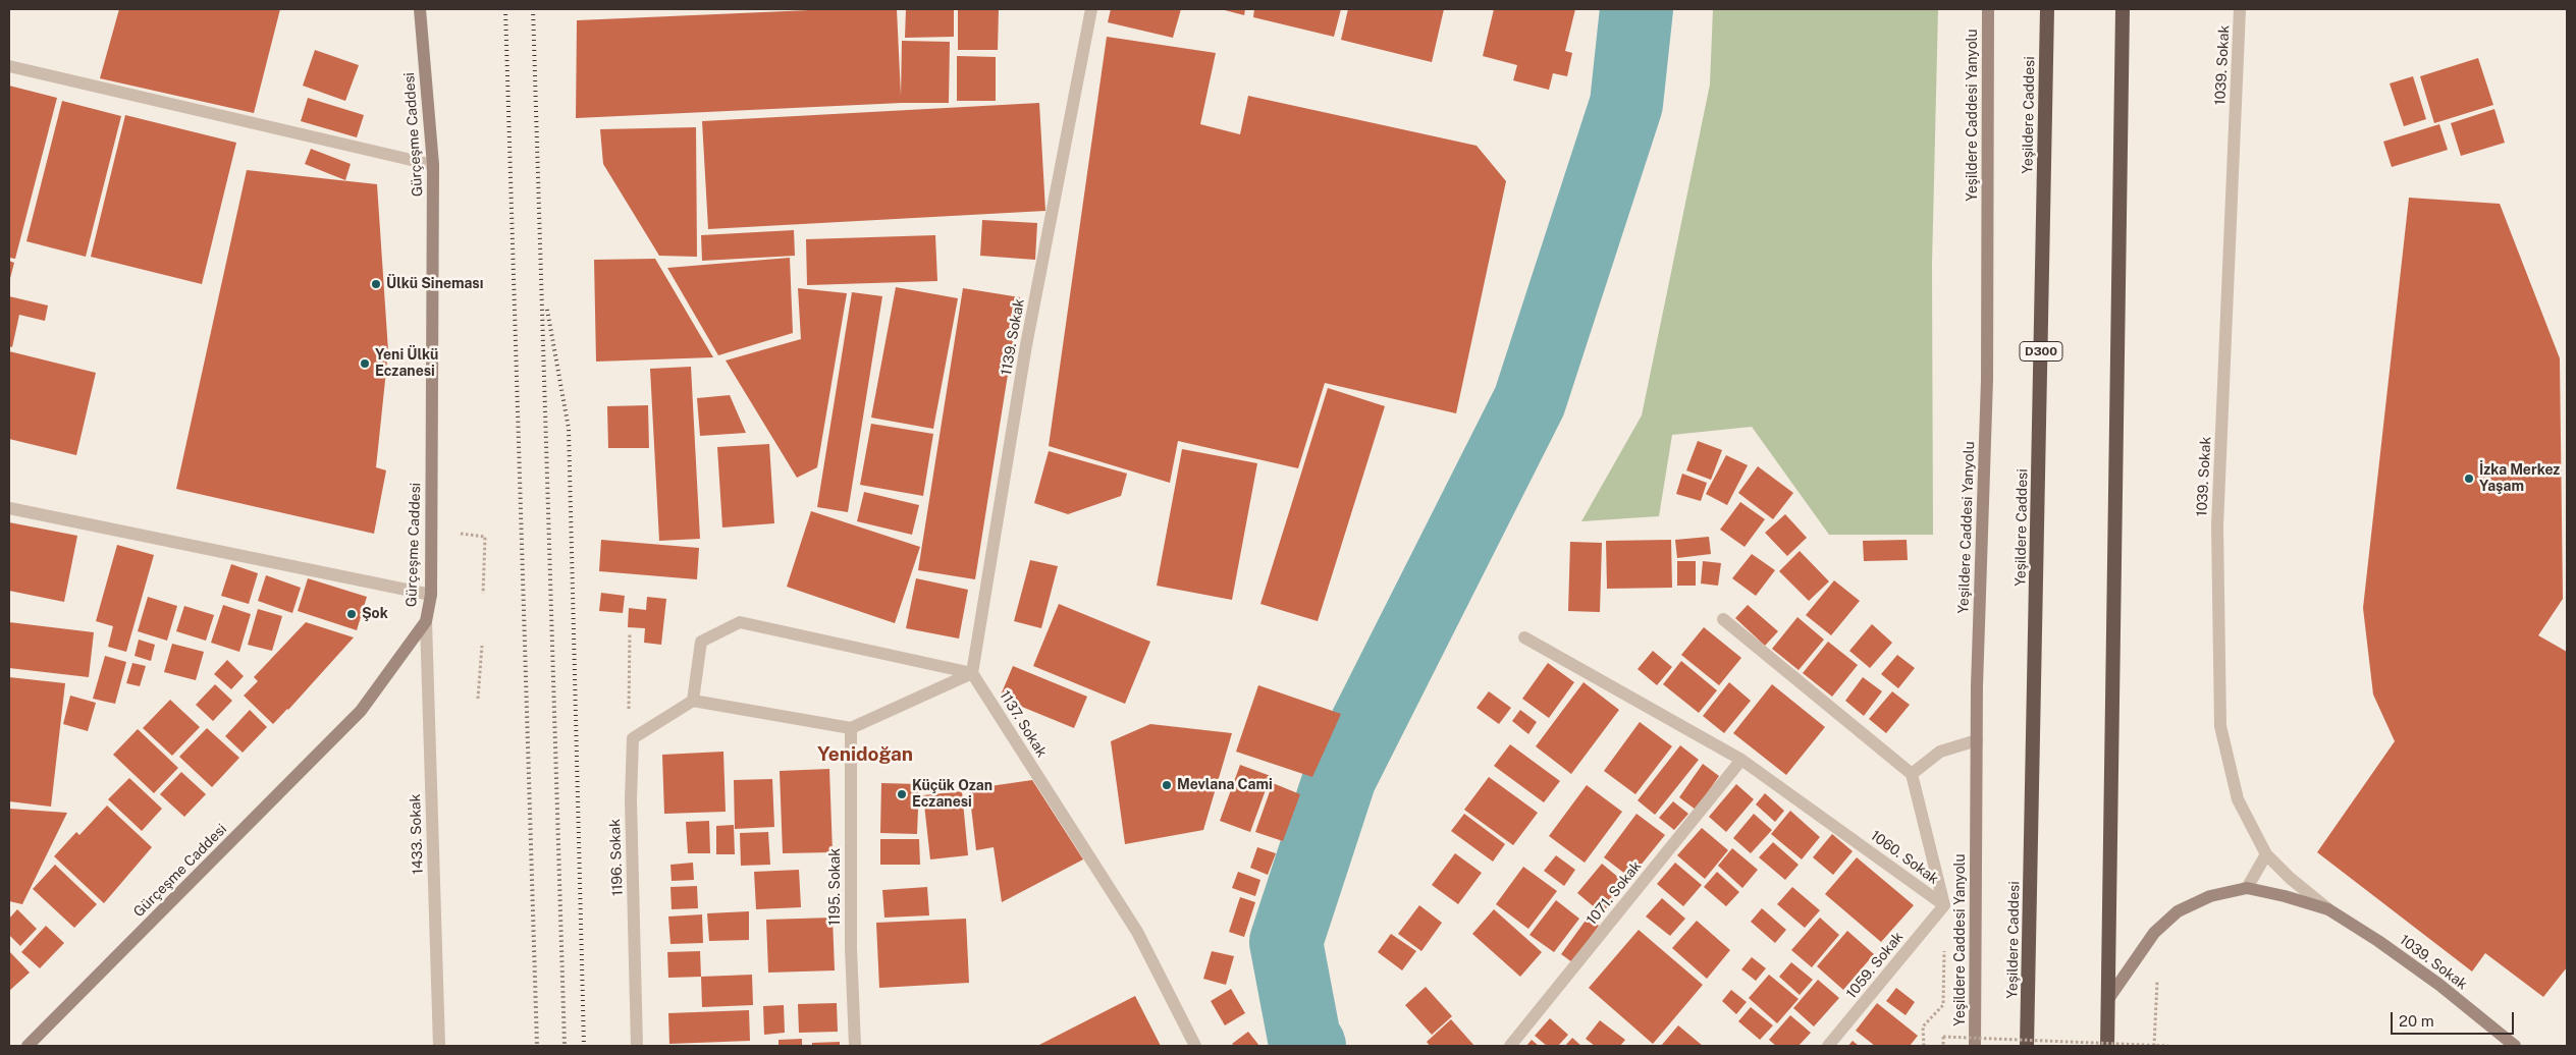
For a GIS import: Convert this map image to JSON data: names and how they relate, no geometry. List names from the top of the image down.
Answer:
{
  "streets": {
    "highway": ["Yeşildere Caddesi", "D300"],
    "main road": ["1039. Sokak", "Yeşildere Caddesi Yanyolu", "Gürçeşme Caddesi"],
    "street": [
      "1139. Sokak",
      "1137. Sokak",
      "1433. Sokak",
      "1196. Sokak",
      "1060. Sokak",
      "1195. Sokak",
      "1071. Sokak",
      "1059. Sokak"
    ]
  },
  "crossings": [
    ["Gürçeşme Caddesi", "1433. Sokak"],
    ["1139. Sokak", "1137. Sokak"],
    ["1060. Sokak", "1071. Sokak"],
    ["1060. Sokak", "1059. Sokak"]
  ],
  "districts": ["Yenidoğan"],
  "places": [
    "Ülkü Sineması",
    "Yeni Ülkü Eczanesi",
    "İzka Merkez Yaşam",
    "Şok",
    "Mevlana Cami",
    "Küçük Ozan Eczanesi"
  ],
  "scale_bar": "20 m"
}
